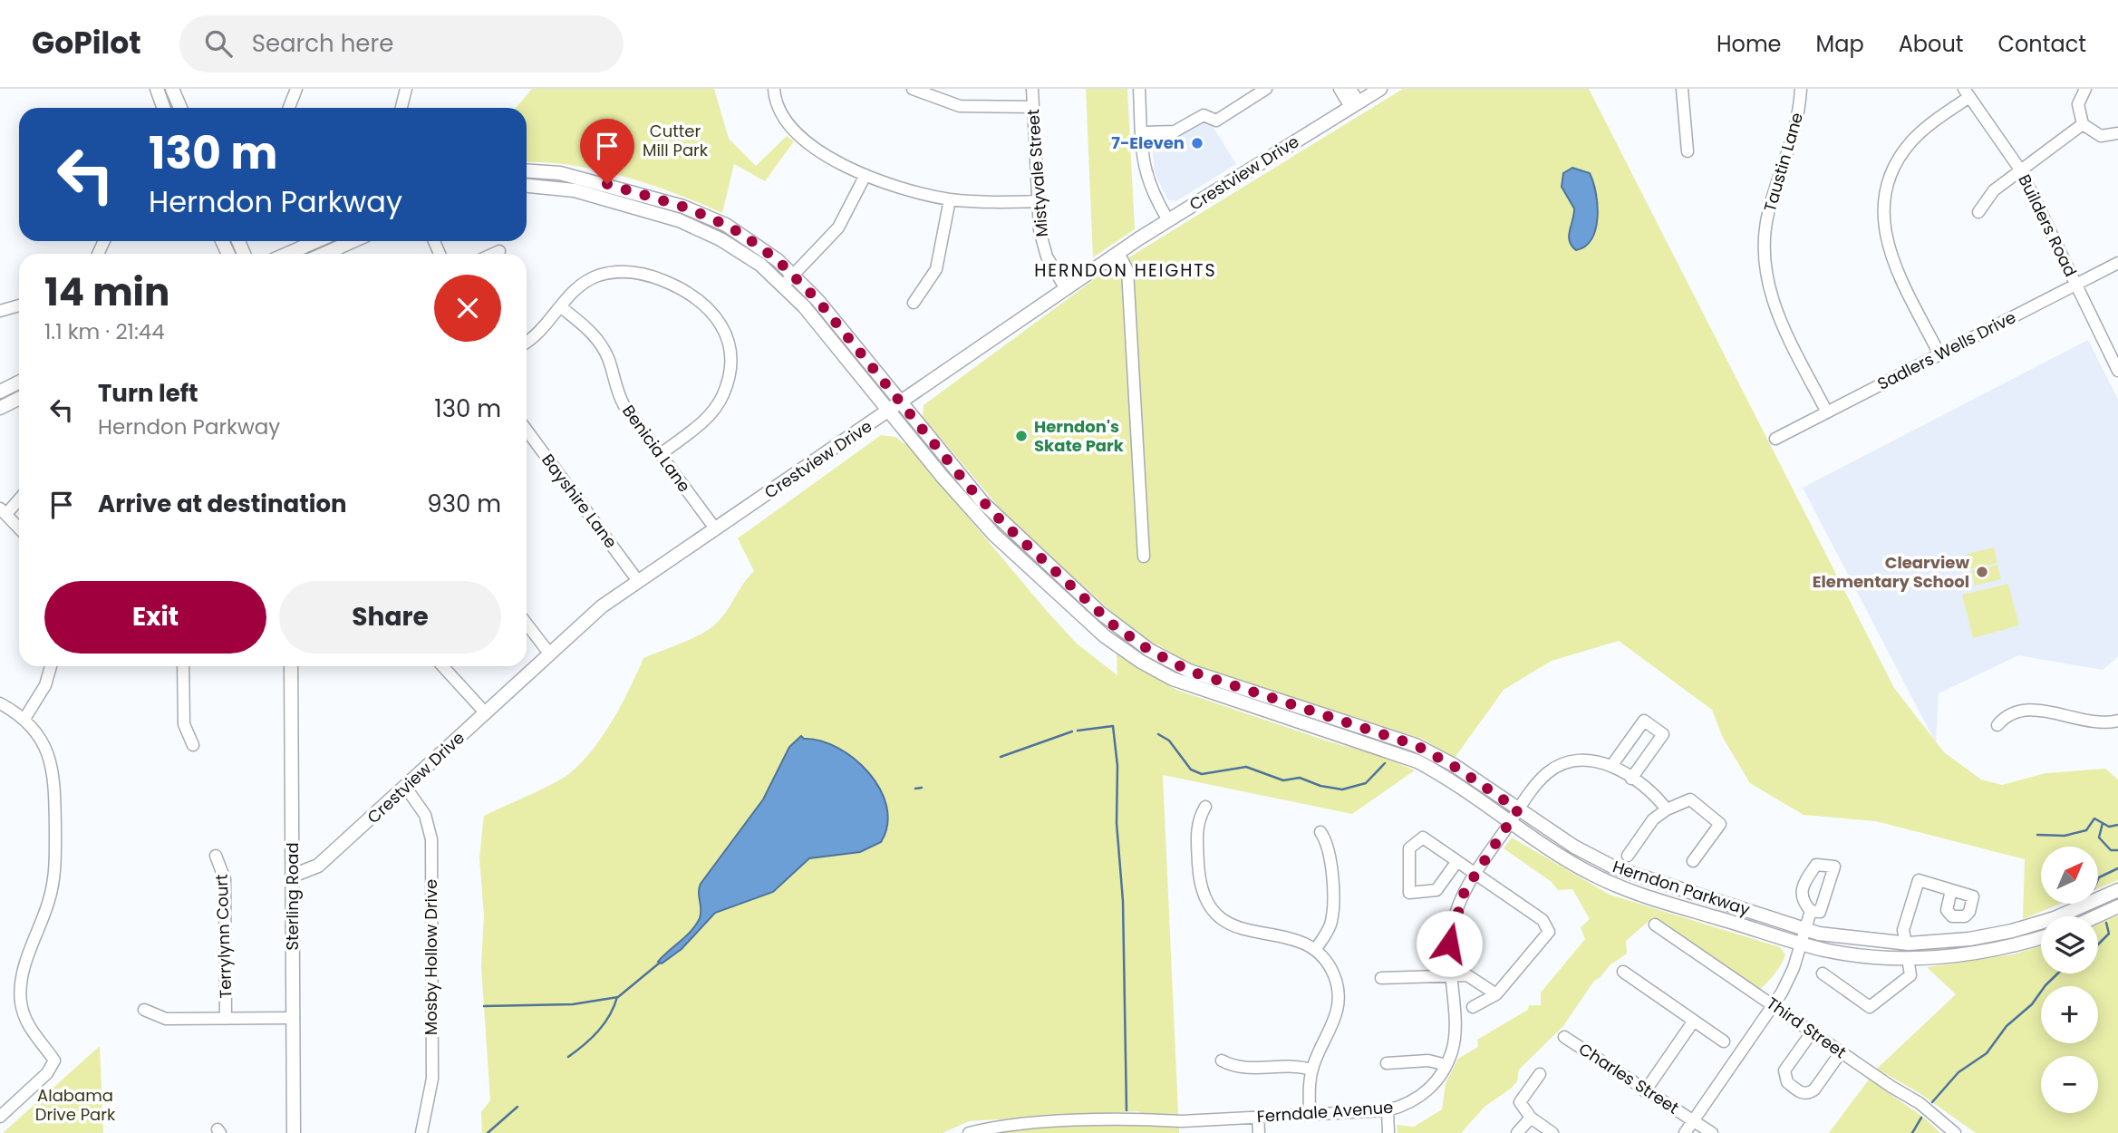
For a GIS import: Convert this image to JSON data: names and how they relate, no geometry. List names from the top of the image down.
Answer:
{
  "streets": {
    "main road": ["Crestview Drive", "Herndon Parkway", "Sterling Road"],
    "street": [
      "Taustin Lane",
      "Mistyvale Street",
      "Builders Road",
      "Sadlers Wells Drive",
      "Benicia Lane",
      "Bayshire Lane",
      "Terrylynn Court",
      "Mosby Hollow Drive",
      "Third Street",
      "Charles Street",
      "Ferndale Avenue"
    ]
  },
  "crossings": [
    ["Taustin Lane", "Sadlers Wells Drive"],
    ["Mistyvale Street", "Crestview Drive"],
    ["Crestview Drive", "Benicia Lane"],
    ["Crestview Drive", "Bayshire Lane"],
    ["Crestview Drive", "Herndon Parkway"],
    ["Crestview Drive", "Sterling Road"],
    ["Crestview Drive", "Mosby Hollow Drive"],
    ["Builders Road", "Sadlers Wells Drive"],
    ["Herndon Parkway", "Ferndale Avenue"]
  ],
  "districts": ["HERNDON HEIGHTS"],
  "parks": ["Cutter Mill Park", "Alabama Drive Park"],
  "places": ["7-Eleven", "Herndon's Skate Park", "Clearview Elementary School"],
  "north": "top right",
  "page": {
    "header": "GoPilot",
    "search": "Search here",
    "nav": [
      "Home",
      "Map",
      "About",
      "Contact"
    ],
    "turn": ["130 m", "Herndon Parkway"],
    "heading": ["14 min", "1.1 km · 21:44"],
    "list": [
      {
        "name": "Turn left",
        "note": "Herndon Parkway",
        "value": "130 m"
      },
      {
        "name": "Arrive at destination",
        "value": "930 m"
      }
    ],
    "buttons": ["Exit", "Share"],
    "map_buttons": ["+", "−"]
  }
}
